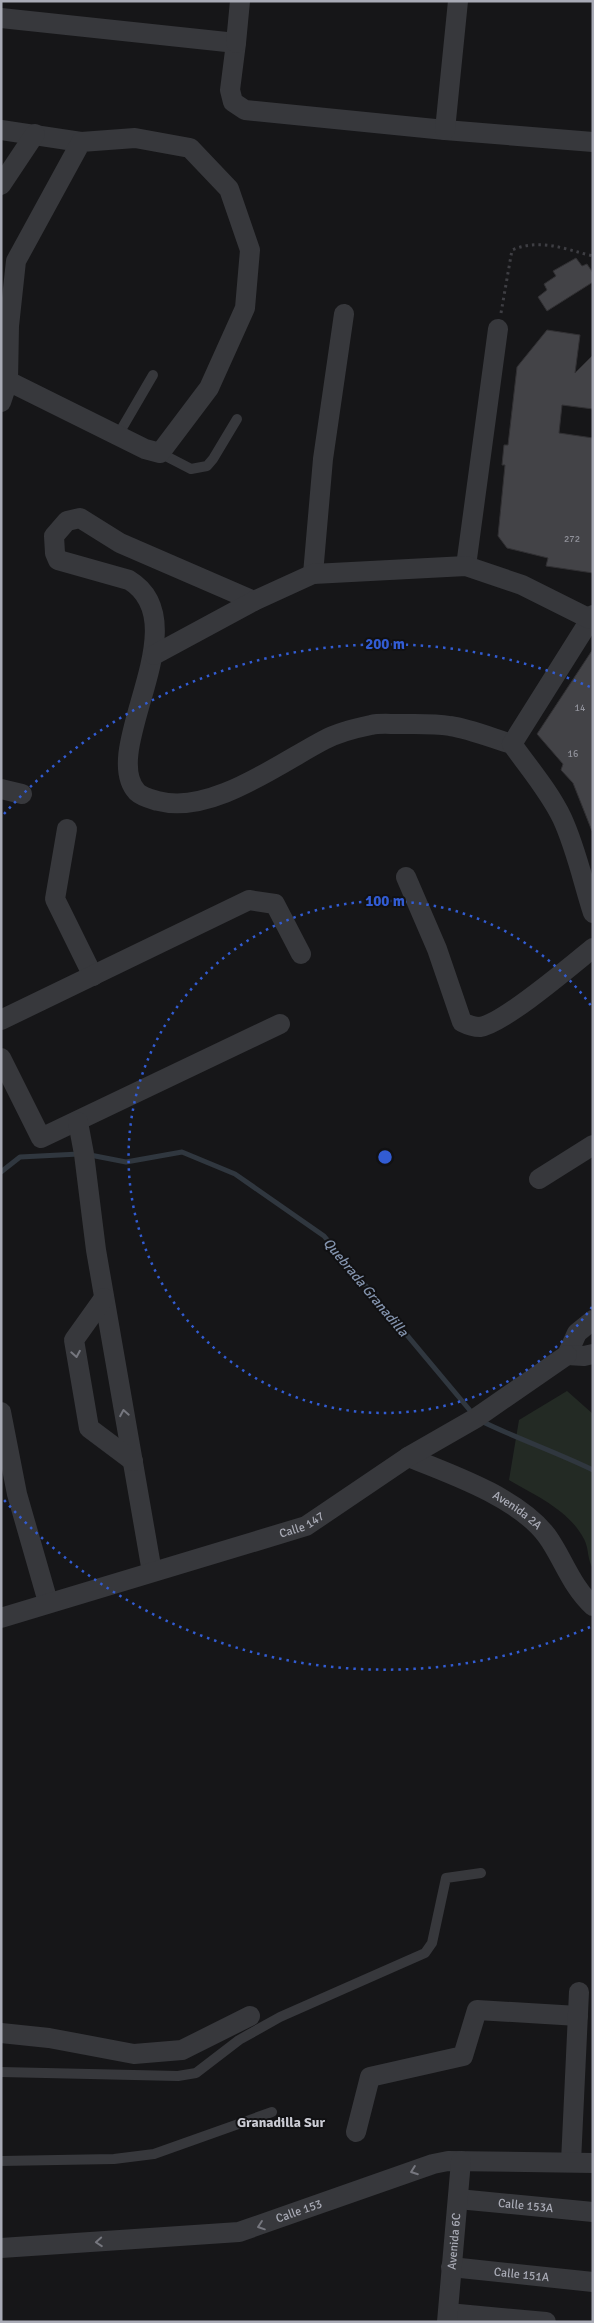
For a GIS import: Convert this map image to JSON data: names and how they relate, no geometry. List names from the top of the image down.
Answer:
{
  "streets": {
    "street": [
      "Avenida 2A",
      "Calle 147",
      "Calle 153A",
      "Calle 153",
      "Avenida 6C",
      "Calle 151A"
    ]
  },
  "crossings": [
    ["Avenida 2A", "Calle 147"],
    ["Calle 153A", "Avenida 6C"],
    ["Calle 153", "Avenida 6C"],
    ["Avenida 6C", "Calle 151A"]
  ],
  "one_way": ["Calle 153"],
  "districts": ["Granadilla Sur"],
  "water": ["Quebrada Granadilla"],
  "house_numbers": ["272", "14", "16"],
  "rings": ["200 m", "100 m"]
}
